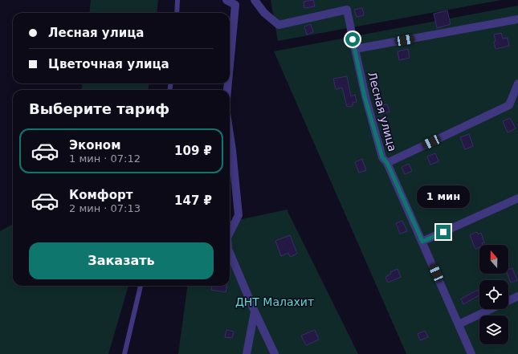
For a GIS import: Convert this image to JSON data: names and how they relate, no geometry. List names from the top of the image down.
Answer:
{
  "streets": {
    "street": ["Лесная улица"]
  },
  "parks": ["ДНТ Малахит"],
  "north": "top",
  "page": {
    "banner": ["Лесная улица", "Цветочная улица"],
    "heading": "Выберите тариф",
    "list": [
      {
        "name": "Эконом",
        "note": "1 мин · 07:12",
        "value": "109 ₽"
      },
      {
        "name": "Комфорт",
        "note": "2 мин · 07:13",
        "value": "147 ₽"
      }
    ],
    "bubble": "1 мин",
    "buttons": "Заказать"
  }
}
